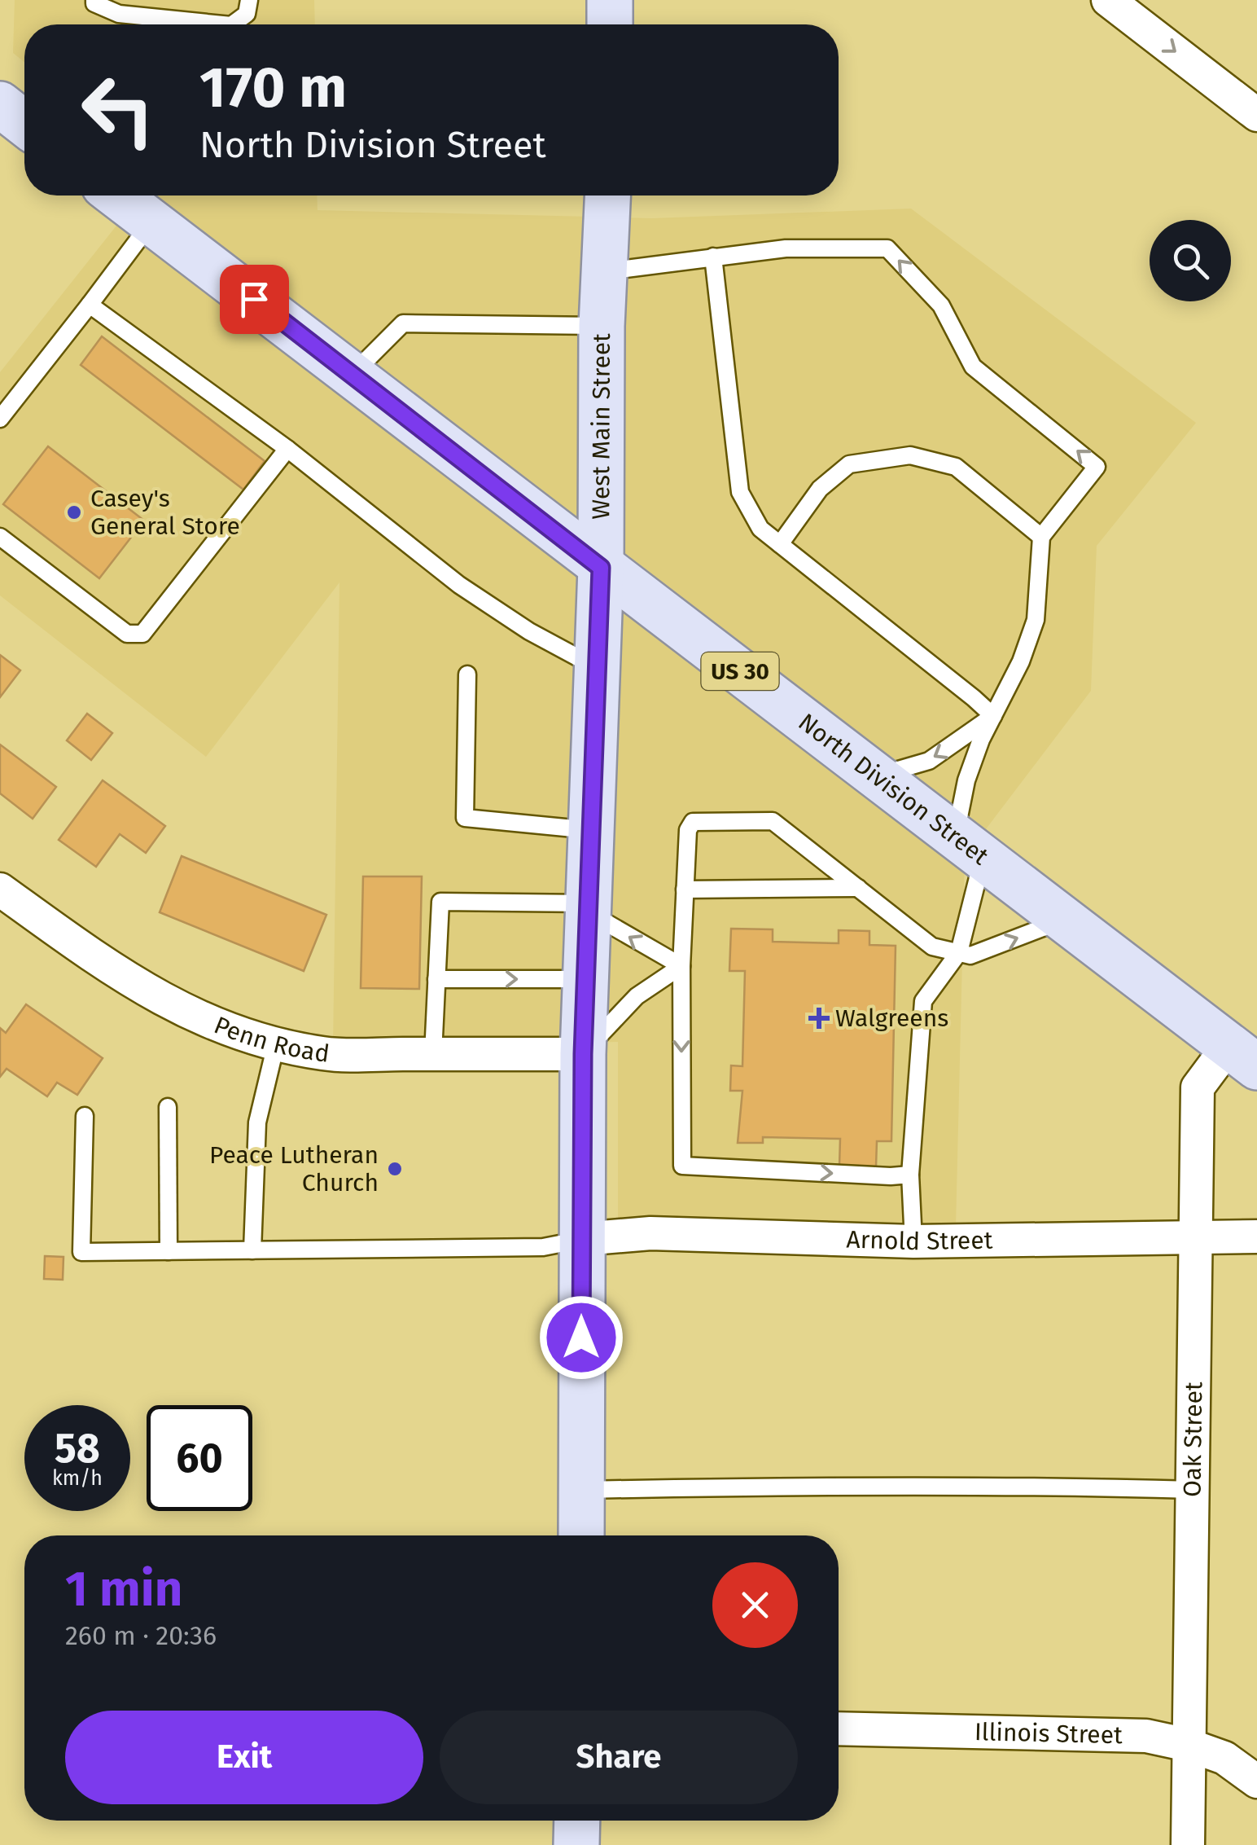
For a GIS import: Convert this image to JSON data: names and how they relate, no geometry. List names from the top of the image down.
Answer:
{
  "streets": {
    "main road": ["West Main Street", "US 30", "North Division Street"],
    "street": [
      "Penn Road",
      "Arnold Street",
      "Oak Street",
      "Illinois Street"
    ]
  },
  "crossings": [
    ["West Main Street", "North Division Street"],
    ["West Main Street", "Penn Road"],
    ["West Main Street", "Arnold Street"],
    ["North Division Street", "Oak Street"],
    ["Arnold Street", "Oak Street"],
    ["Oak Street", "Illinois Street"]
  ],
  "places": {
    "other": ["Casey's General Store", "Peace Lutheran Church"],
    "health": ["Walgreens"]
  },
  "page": {
    "turn": ["170 m", "North Division Street"],
    "speed": "58 km/h",
    "limit": "60",
    "heading": ["1 min", "260 m · 20:36"],
    "buttons": ["Exit", "Share"]
  }
}
